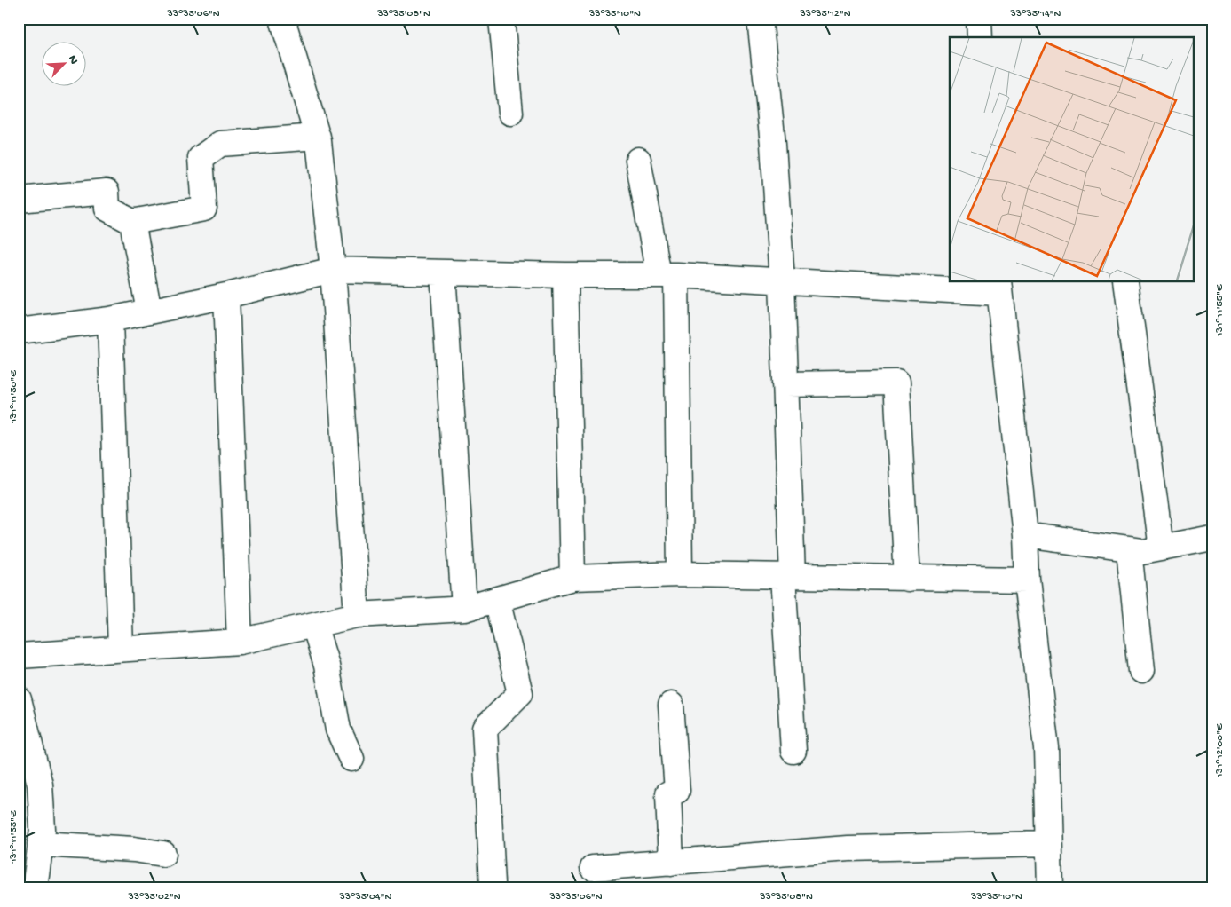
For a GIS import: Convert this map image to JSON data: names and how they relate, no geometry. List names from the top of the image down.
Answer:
{
  "north": "top right",
  "coordinates": [
    "33°35'06\"N",
    "33°35'08\"N",
    "33°35'10\"N",
    "33°35'12\"N",
    "33°35'14\"N",
    "131°11'55\"E",
    "131°11'50\"E",
    "131°12'00\"E",
    "33°35'02\"N",
    "33°35'04\"N"
  ]
}
